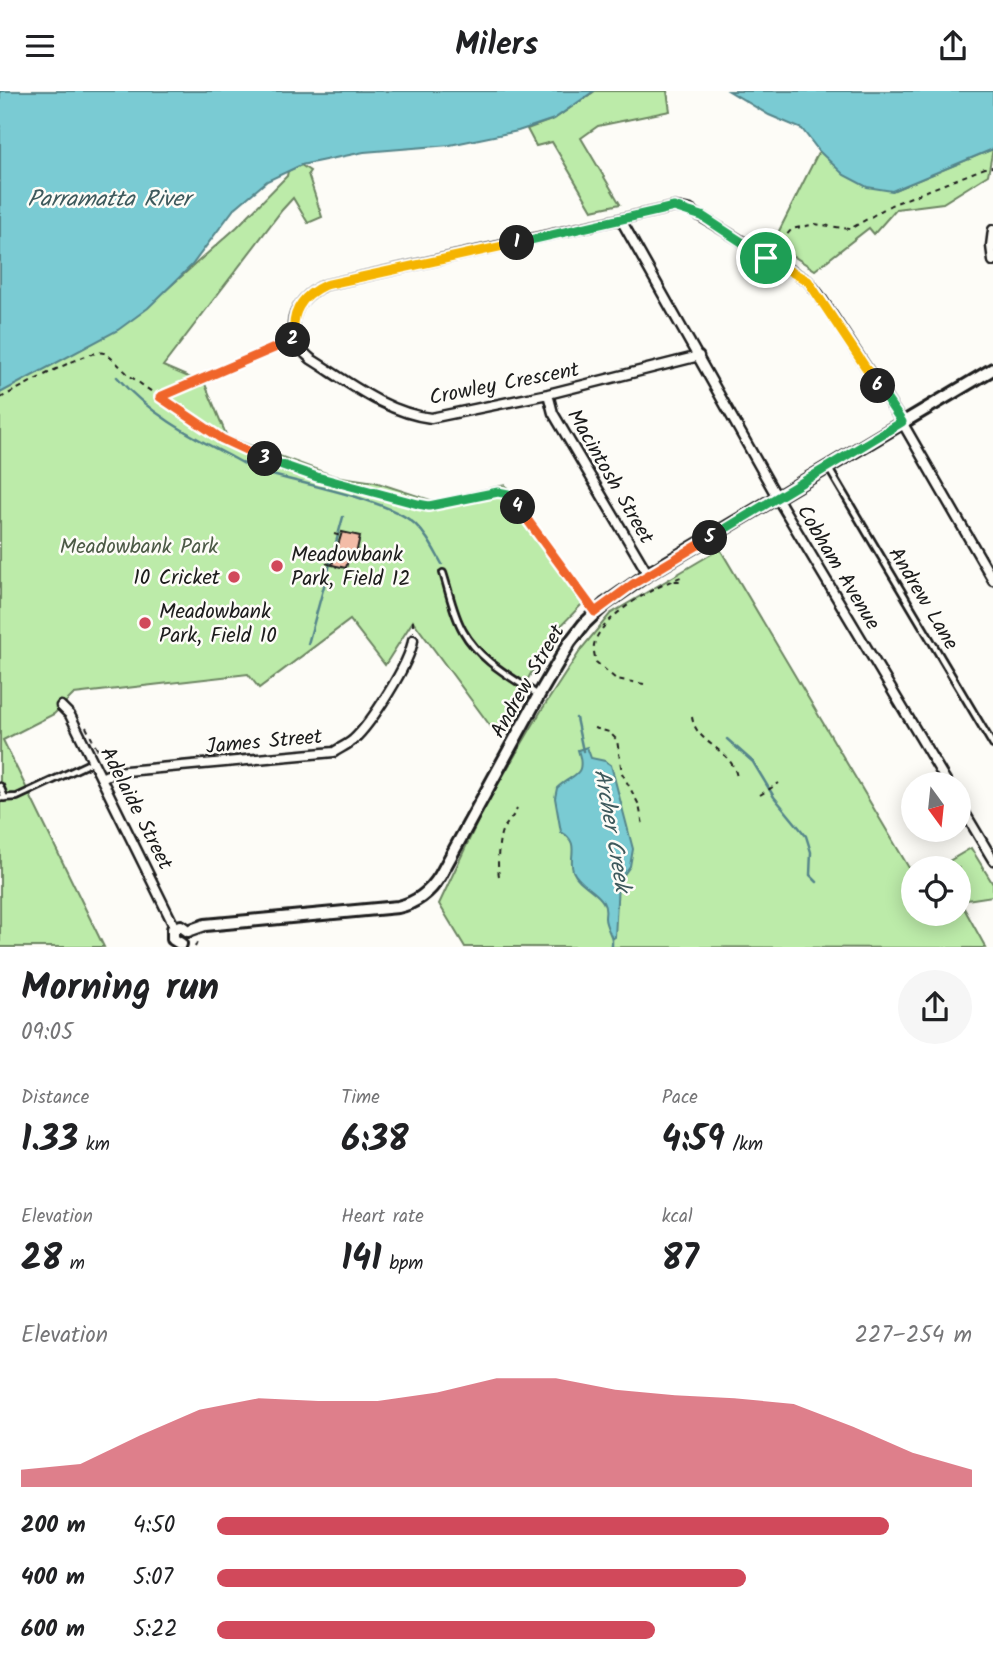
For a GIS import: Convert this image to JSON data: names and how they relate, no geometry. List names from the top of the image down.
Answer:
{
  "streets": {
    "main road": ["Andrew Street"],
    "street": [
      "Crowley Crescent",
      "Macintosh Street",
      "Cobham Avenue",
      "James Street",
      "Adelaide Street"
    ],
    "lane": ["Andrew Lane"]
  },
  "crossings": [
    ["Crowley Crescent", "Macintosh Street"],
    ["Crowley Crescent", "Cobham Avenue"],
    ["Macintosh Street", "Andrew Street"],
    ["Cobham Avenue", "Andrew Street"],
    ["Andrew Lane", "Andrew Street"],
    ["James Street", "Adelaide Street"]
  ],
  "water": ["Parramatta River", "Archer Creek"],
  "parks": ["Meadowbank Park"],
  "places": ["Meadowbank Park, Field 12", "10 Cricket", "Meadowbank Park, Field 10"],
  "north": "bottom",
  "page": {
    "header": "Milers",
    "pins": [
      "1",
      "2",
      "6",
      "3",
      "4",
      "5"
    ],
    "heading": ["Morning run", "09:05"],
    "stats": [
      ["Distance", "1.33 km"],
      ["Time", "6:38"],
      ["Pace", "4:59 /km"],
      ["Elevation", "28 m"],
      ["Heart rate", "141 bpm"],
      ["kcal", "87"]
    ],
    "chart": ["Elevation", "227–254 m"],
    "list": [
      {
        "name": "200 m",
        "note": "4:50"
      },
      {
        "name": "400 m",
        "note": "5:07"
      },
      {
        "name": "600 m",
        "note": "5:22"
      }
    ]
  }
}
